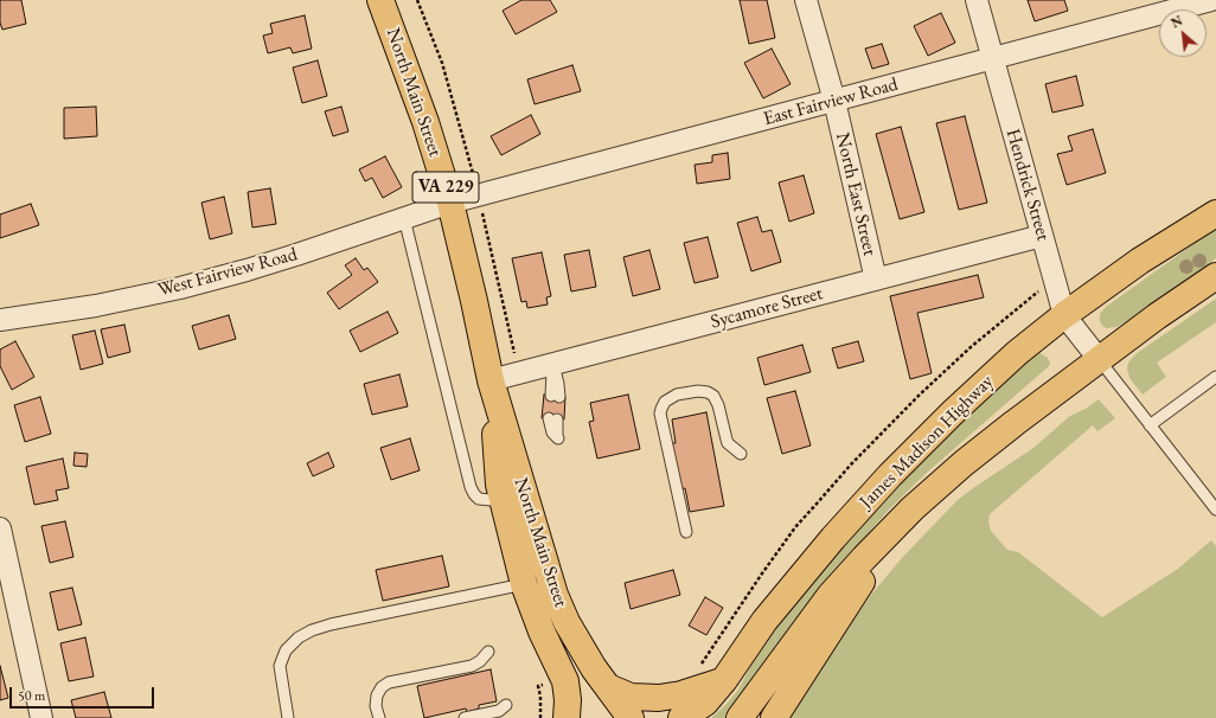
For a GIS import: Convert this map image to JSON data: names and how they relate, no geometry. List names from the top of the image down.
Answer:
{
  "streets": {
    "main road": ["North Main Street", "VA 229", "James Madison Highway"],
    "street": [
      "East Fairview Road",
      "Hendrick Street",
      "North East Street",
      "West Fairview Road",
      "Sycamore Street"
    ]
  },
  "crossings": [
    ["North Main Street", "East Fairview Road"],
    ["North Main Street", "West Fairview Road"],
    ["North Main Street", "Sycamore Street"],
    ["East Fairview Road", "Hendrick Street"],
    ["East Fairview Road", "North East Street"],
    ["East Fairview Road", "West Fairview Road"],
    ["Hendrick Street", "Sycamore Street"],
    ["Hendrick Street", "James Madison Highway"],
    ["North East Street", "Sycamore Street"]
  ],
  "scale_bar": "50 m",
  "north": "top left"
}
